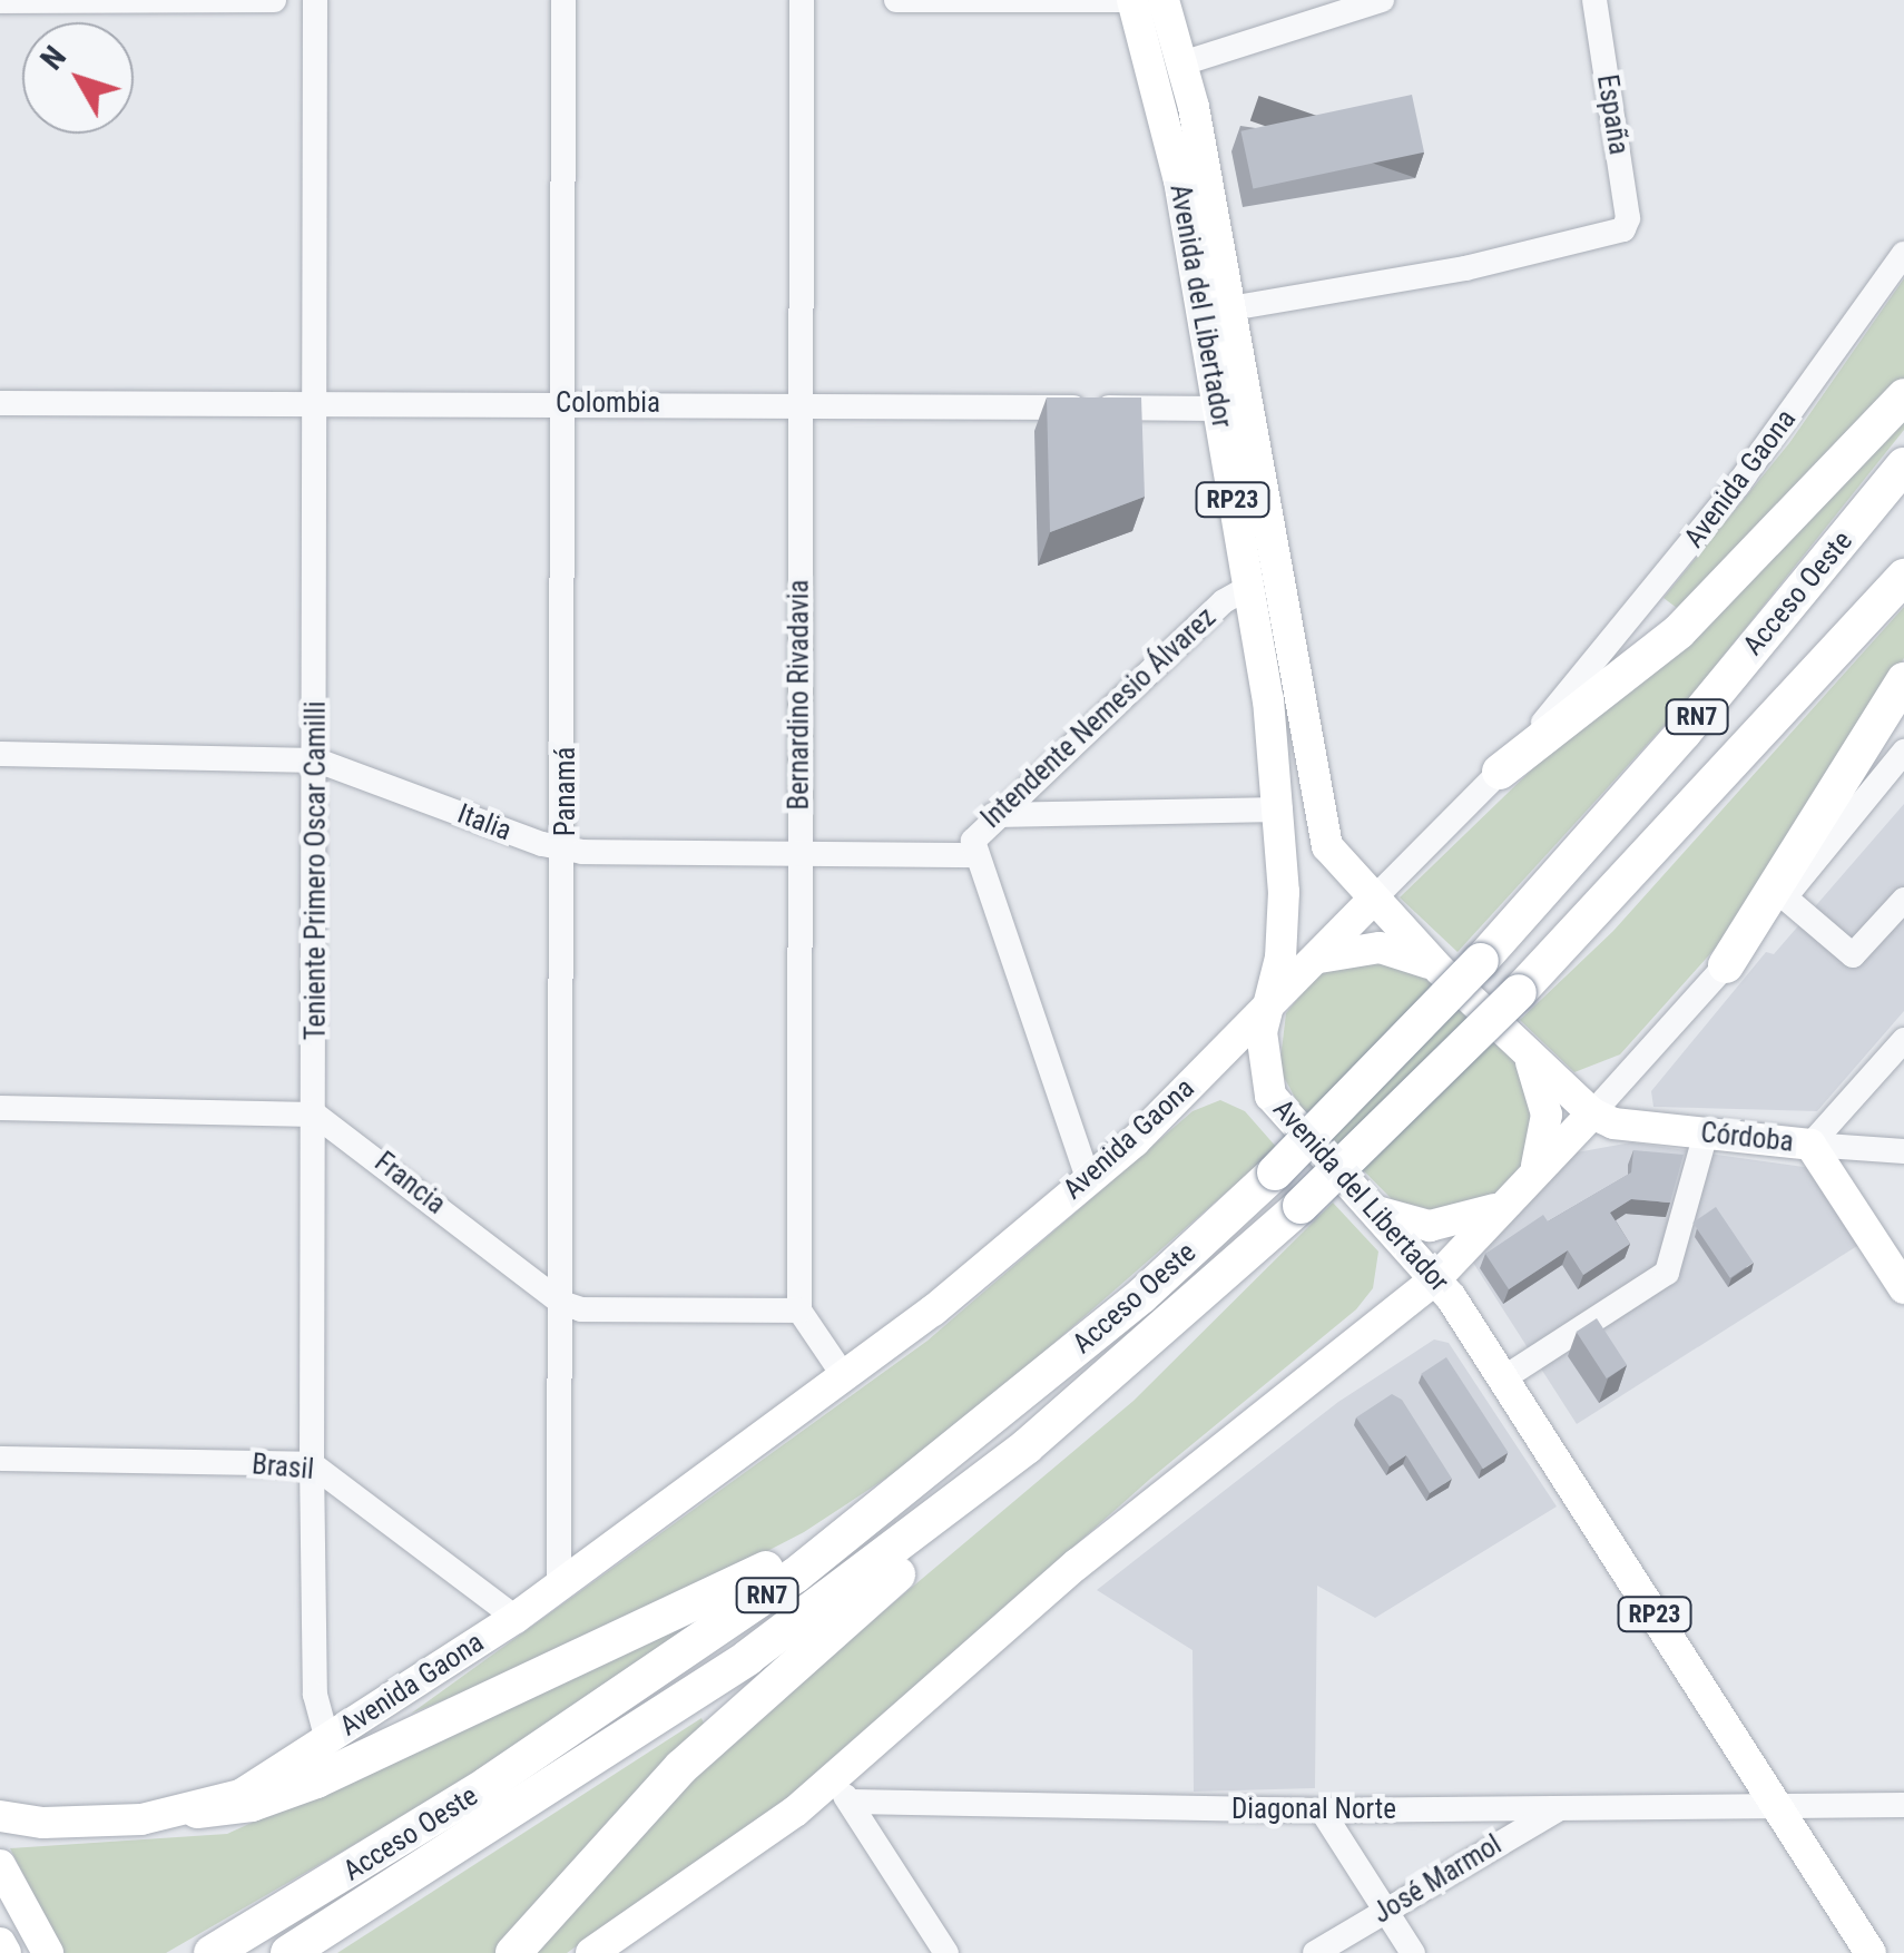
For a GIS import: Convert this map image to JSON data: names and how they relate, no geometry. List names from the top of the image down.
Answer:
{
  "streets": {
    "highway": ["Acceso Oeste", "RN7"],
    "main road": [
      "Avenida del Libertador",
      "Avenida Gaona",
      "RP23",
      "Córdoba"
    ],
    "street": [
      "España",
      "Colombia",
      "Bernardino Rivadavia",
      "Intendente Nemesio Álvarez",
      "Panamá",
      "Italia",
      "Teniente Primero Oscar Camilli",
      "Francia",
      "Brasil",
      "Diagonal Norte",
      "José Marmol"
    ]
  },
  "crossings": [
    ["España", "Avenida del Libertador"],
    ["Avenida del Libertador", "Colombia"],
    ["Avenida del Libertador", "Avenida Gaona"],
    ["Avenida del Libertador", "Intendente Nemesio Álvarez"],
    ["Avenida del Libertador", "Córdoba"],
    ["Avenida del Libertador", "Diagonal Norte"],
    ["Colombia", "Bernardino Rivadavia"],
    ["Colombia", "Panamá"],
    ["Colombia", "Teniente Primero Oscar Camilli"],
    ["Avenida Gaona", "Intendente Nemesio Álvarez"],
    ["Avenida Gaona", "Panamá"],
    ["Avenida Gaona", "Teniente Primero Oscar Camilli"],
    ["Avenida Gaona", "Brasil"],
    ["Bernardino Rivadavia", "Italia"],
    ["Intendente Nemesio Álvarez", "Italia"],
    ["Panamá", "Italia"],
    ["Panamá", "Francia"],
    ["Italia", "Teniente Primero Oscar Camilli"],
    ["Teniente Primero Oscar Camilli", "Francia"],
    ["Teniente Primero Oscar Camilli", "Brasil"],
    ["Diagonal Norte", "José Marmol"]
  ],
  "north": "top left"
}
